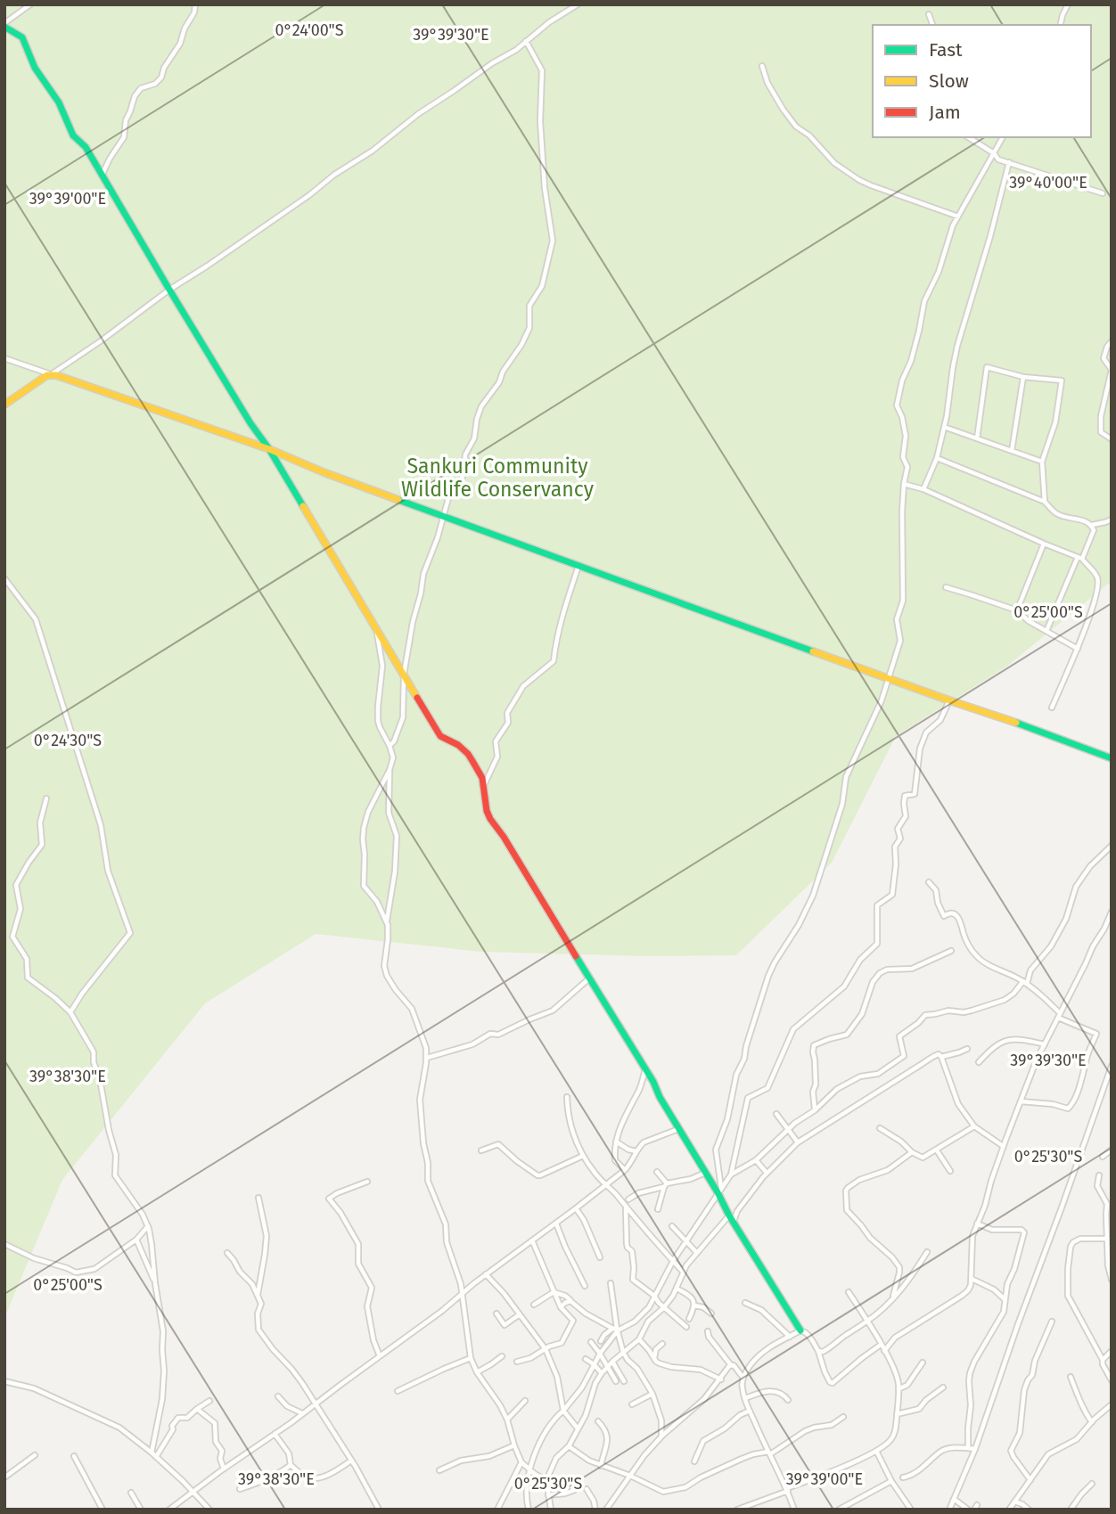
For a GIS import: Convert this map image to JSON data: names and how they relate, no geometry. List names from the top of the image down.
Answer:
{
  "parks": ["Sankuri Community Wildlife Conservancy"],
  "legend": ["Fast", "Slow", "Jam"],
  "coordinates": [
    "0°24'00\"S",
    "39°39'30\"E",
    "39°40'00\"E",
    "39°39'00\"E",
    "0°25'00\"S",
    "0°24'30\"S",
    "39°38'30\"E",
    "0°25'30\"S"
  ]
}
